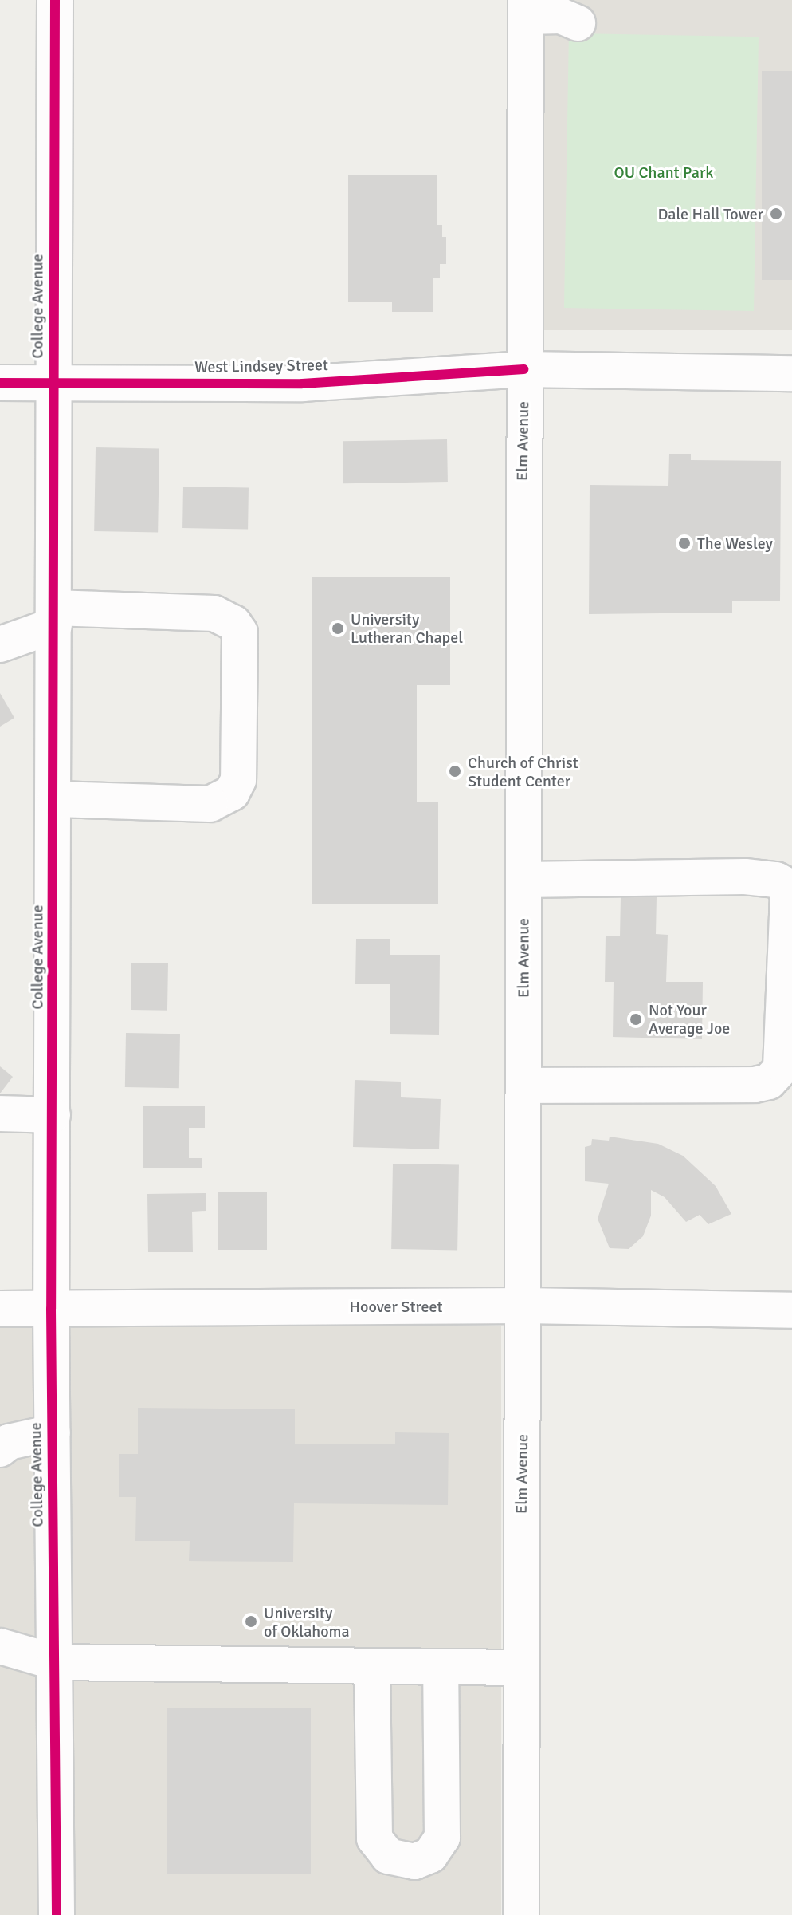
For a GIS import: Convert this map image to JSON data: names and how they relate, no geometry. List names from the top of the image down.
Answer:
{
  "streets": {
    "street": [
      "College Avenue",
      "West Lindsey Street",
      "Elm Avenue",
      "Hoover Street"
    ]
  },
  "crossings": [
    ["College Avenue", "West Lindsey Street"],
    ["College Avenue", "Hoover Street"],
    ["West Lindsey Street", "Elm Avenue"],
    ["Elm Avenue", "Hoover Street"]
  ],
  "parks": ["OU Chant Park"],
  "places": [
    "Dale Hall Tower",
    "The Wesley",
    "University Lutheran Chapel",
    "Church of Christ Student Center",
    "Not Your Average Joe",
    "University of Oklahoma"
  ]
}
